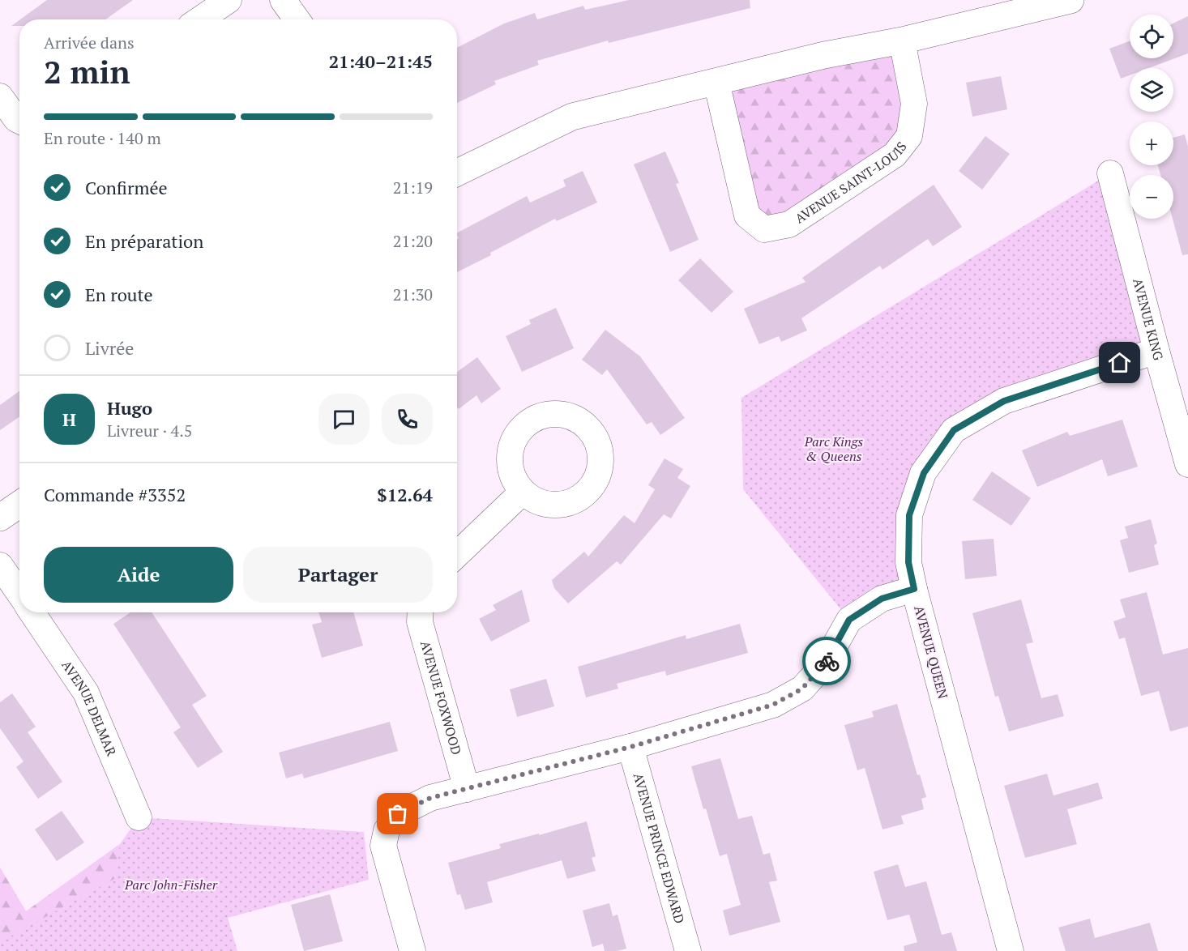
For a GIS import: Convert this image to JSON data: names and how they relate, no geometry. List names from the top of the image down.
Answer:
{
  "streets": {
    "street": [
      "AVENUE SAINT-LOUIS",
      "AVENUE KING",
      "AVENUE QUEEN",
      "AVENUE FOXWOOD",
      "AVENUE DELMAR",
      "AVENUE PRINCE EDWARD"
    ]
  },
  "crossings": [
    ["AVENUE KING", "AVENUE QUEEN"]
  ],
  "parks": ["Parc Kings & Queens", "Parc John-Fisher"],
  "page": {
    "map_buttons": ["+", "−"],
    "heading": ["2 min", "Arrivée dans", "21:40–21:45"],
    "panel": [
      "Hugo",
      "Livreur · 4.5",
      "Commande #3352",
      "$12.64"
    ],
    "bar": "En route · 140 m",
    "list": [
      ["Confirmée", "21:19"],
      ["En préparation", "21:20"],
      ["En route", "21:30"],
      "Livrée"
    ],
    "round": "H",
    "buttons": ["Aide", "Partager"]
  }
}
